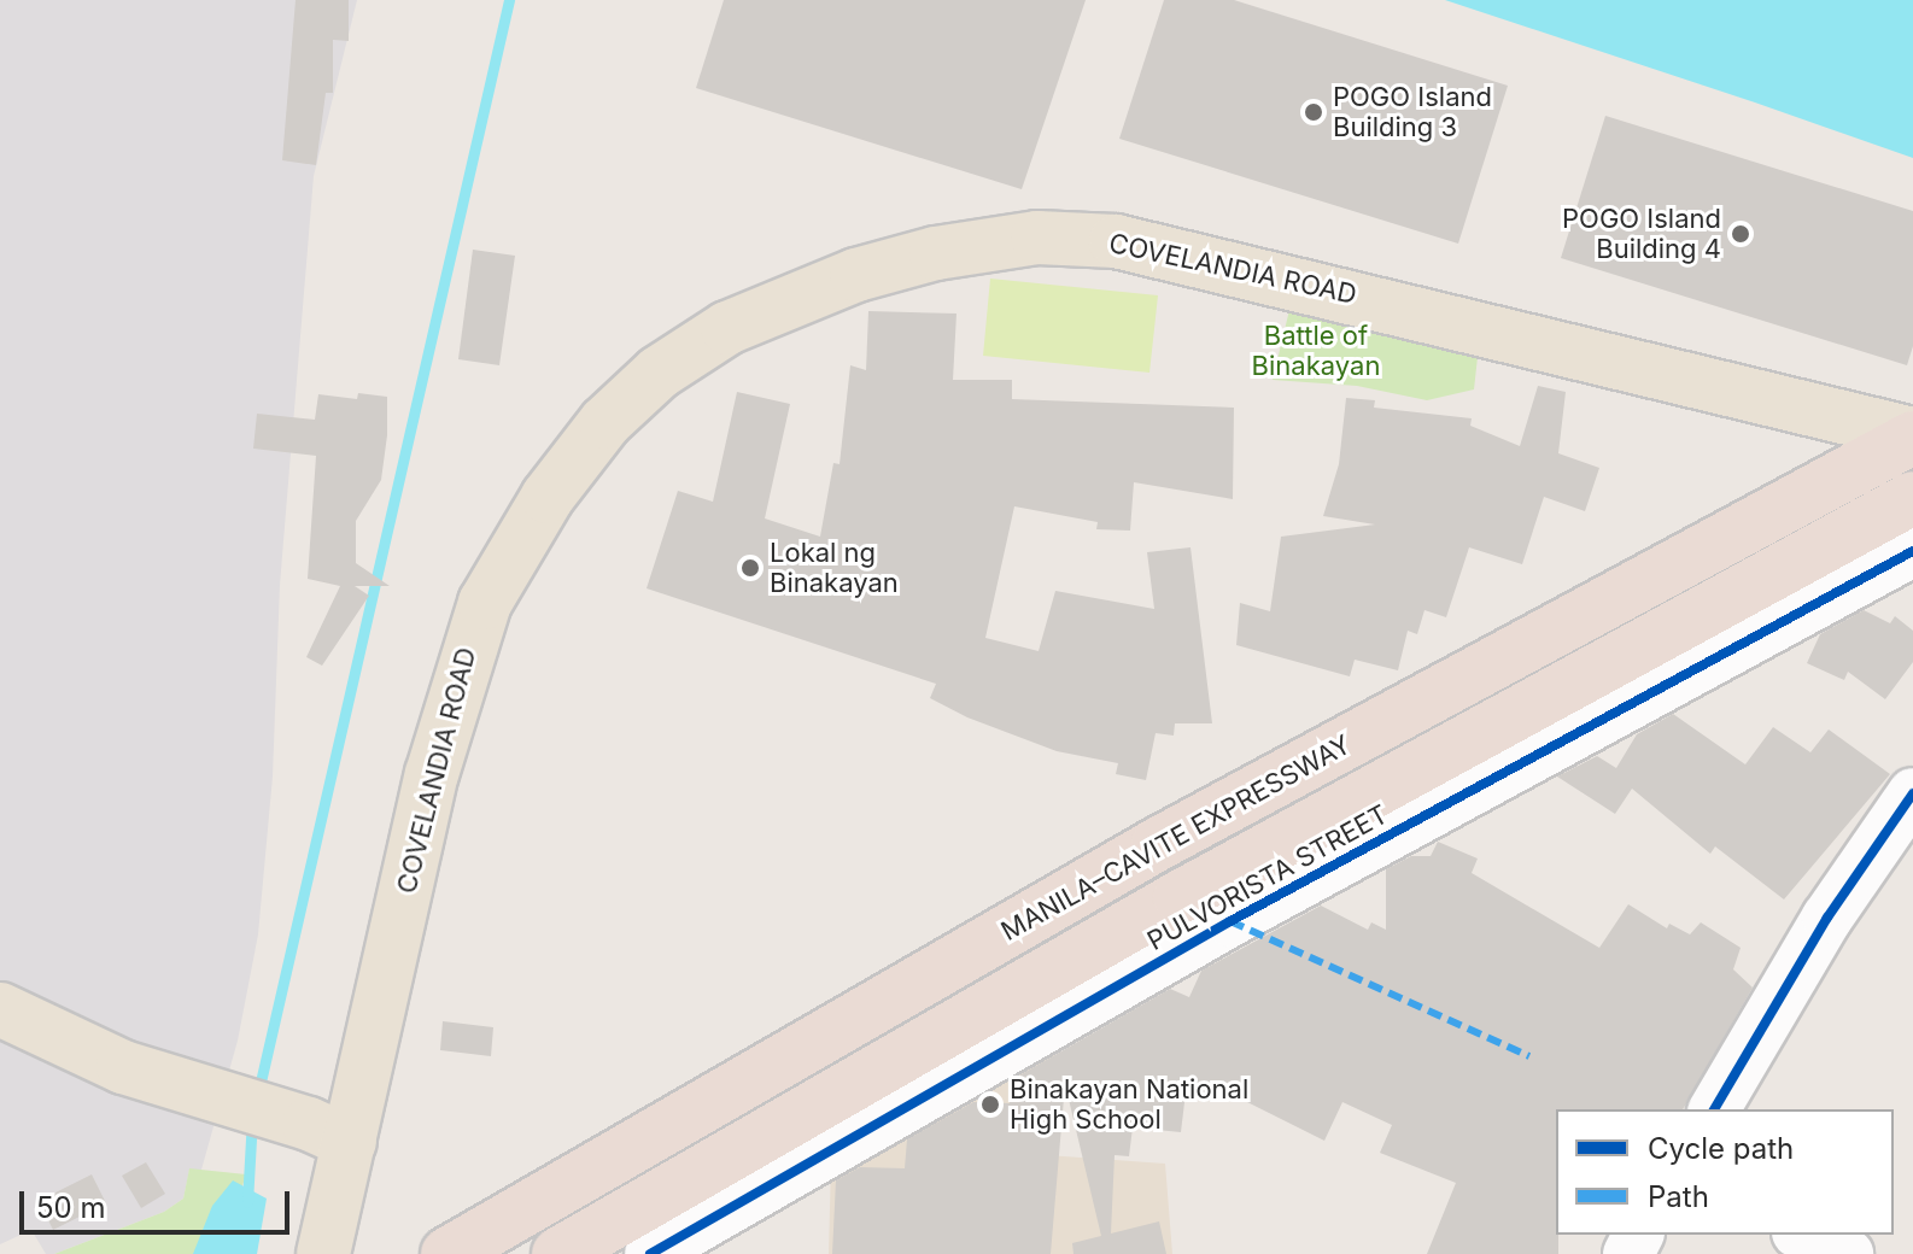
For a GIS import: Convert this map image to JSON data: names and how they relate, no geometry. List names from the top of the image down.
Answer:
{
  "streets": {
    "highway": ["MANILA–CAVITE EXPRESSWAY"],
    "main road": ["COVELANDIA ROAD"],
    "street": ["PULVORISTA STREET"]
  },
  "crossings": [
    ["COVELANDIA ROAD", "MANILA–CAVITE EXPRESSWAY"]
  ],
  "parks": ["Battle of Binakayan"],
  "places": [
    "POGO Island Building 3",
    "POGO Island Building 4",
    "Lokal ng Binakayan",
    "Binakayan National High School"
  ],
  "legend": ["Cycle path", "Path"],
  "scale_bar": "50 m"
}
